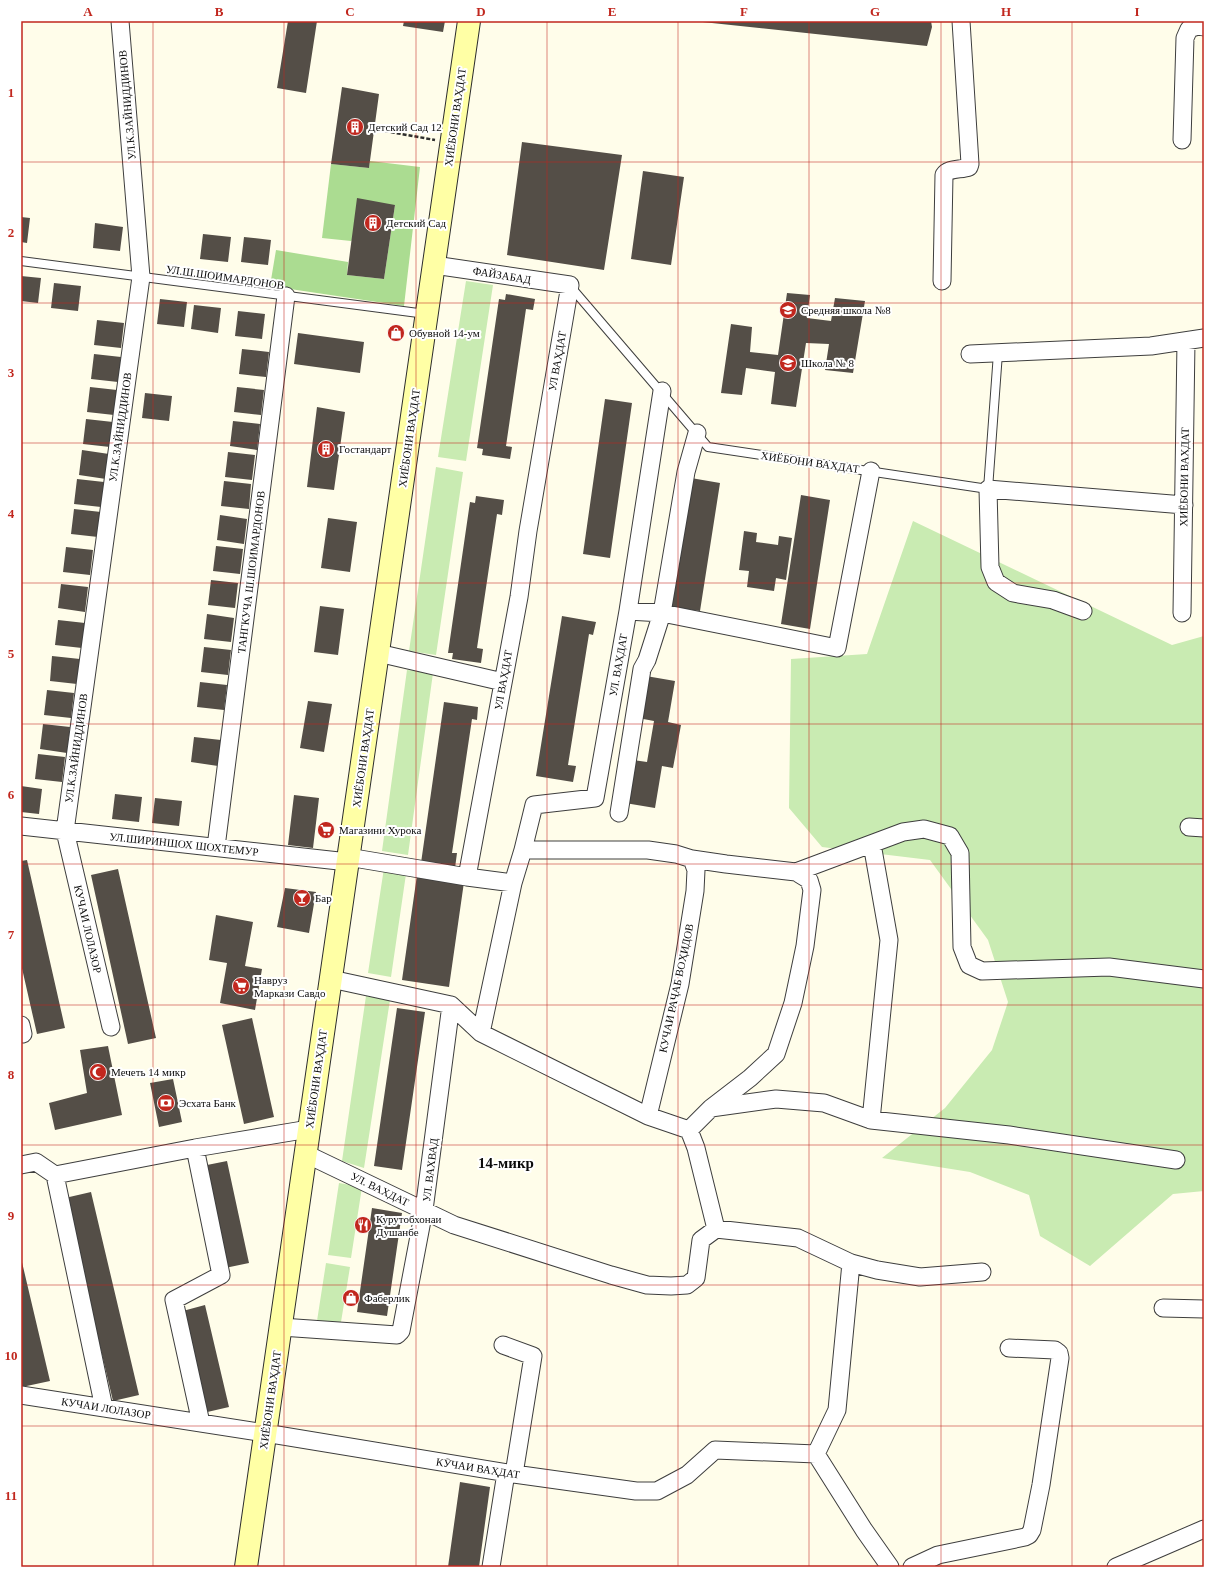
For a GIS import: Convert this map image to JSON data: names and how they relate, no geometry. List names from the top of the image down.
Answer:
{
  "streets": {
    "main road": ["ХИЁБОНИ ВАҲДАТ"],
    "street": [
      "УЛ.К.ЗАЙНИДДИНОВ",
      "ФАЙЗАБАД",
      "УЛ ВАҲДАТ",
      "ХИЁБОНИ ВАХДАТ",
      "ТАНГКУЧА Ш.ШОИМАРДОНОВ",
      "УЛ. ВАХДАТ",
      "УЛ.ШИРИНШОХ ШОХТЕМУР",
      "КУЧАИ ЛОЛАЗОР",
      "КУЧАИ РАҶАБ ВОҲИДОВ",
      "УЛ. ВАХВАД",
      "КӮЧАИ ВАҲДАТ"
    ],
    "lane": ["УЛ.Ш.ШОИМАРДОНОВ"]
  },
  "crossings": [
    ["УЛ.К.ЗАЙНИДДИНОВ", "УЛ.Ш.ШОИМАРДОНОВ"],
    ["УЛ.К.ЗАЙНИДДИНОВ", "УЛ.ШИРИНШОХ ШОХТЕМУР"],
    ["УЛ.К.ЗАЙНИДДИНОВ", "КУЧАИ ЛОЛАЗОР"],
    ["ХИЁБОНИ ВАҲДАТ", "ФАЙЗАБАД"],
    ["ХИЁБОНИ ВАҲДАТ", "УЛ.Ш.ШОИМАРДОНОВ"],
    ["ХИЁБОНИ ВАҲДАТ", "УЛ. ВАХДАТ"],
    ["ХИЁБОНИ ВАҲДАТ", "УЛ.ШИРИНШОХ ШОХТЕМУР"],
    ["ХИЁБОНИ ВАҲДАТ", "КУЧАИ ЛОЛАЗОР"],
    ["ХИЁБОНИ ВАҲДАТ", "УЛ. ВАХВАД"],
    ["ХИЁБОНИ ВАҲДАТ", "КӮЧАИ ВАҲДАТ"],
    ["ФАЙЗАБАД", "УЛ ВАҲДАТ"],
    ["ФАЙЗАБАД", "ХИЁБОНИ ВАХДАТ"],
    ["УЛ.Ш.ШОИМАРДОНОВ", "ТАНГКУЧА Ш.ШОИМАРДОНОВ"],
    ["УЛ ВАҲДАТ", "ХИЁБОНИ ВАХДАТ"],
    ["ХИЁБОНИ ВАХДАТ", "УЛ. ВАХДАТ"],
    ["ТАНГКУЧА Ш.ШОИМАРДОНОВ", "УЛ.ШИРИНШОХ ШОХТЕМУР"],
    ["УЛ. ВАХДАТ", "УЛ. ВАХВАД"],
    ["УЛ.ШИРИНШОХ ШОХТЕМУР", "КУЧАИ ЛОЛАЗОР"],
    ["КУЧАИ ЛОЛАЗОР", "КӮЧАИ ВАҲДАТ"]
  ],
  "districts": ["14-микр"],
  "places": {
    "building": ["Детский Сад 12", "Детский Сад", "Гостандарт"],
    "school or university": ["Средняя школа №8", "Школа № 8"],
    "shop": ["Обувной 14-ум", "Фаберлик"],
    "supermarket": ["Магазини Хурока", "Навруз Маркази Савдо"],
    "bar": ["Бар"],
    "mosque": ["Мечеть 14 микр"],
    "bank": ["Эсхата Банк"],
    "restaurant": ["Курутобхонаи Душанбе"]
  },
  "grid": {
    "columns": [
      "A",
      "B",
      "C",
      "D",
      "E",
      "F",
      "G",
      "H",
      "I"
    ],
    "rows": [
      "1",
      "2",
      "3",
      "4",
      "5",
      "6",
      "7",
      "8",
      "9",
      "10",
      "11"
    ]
  }
}
